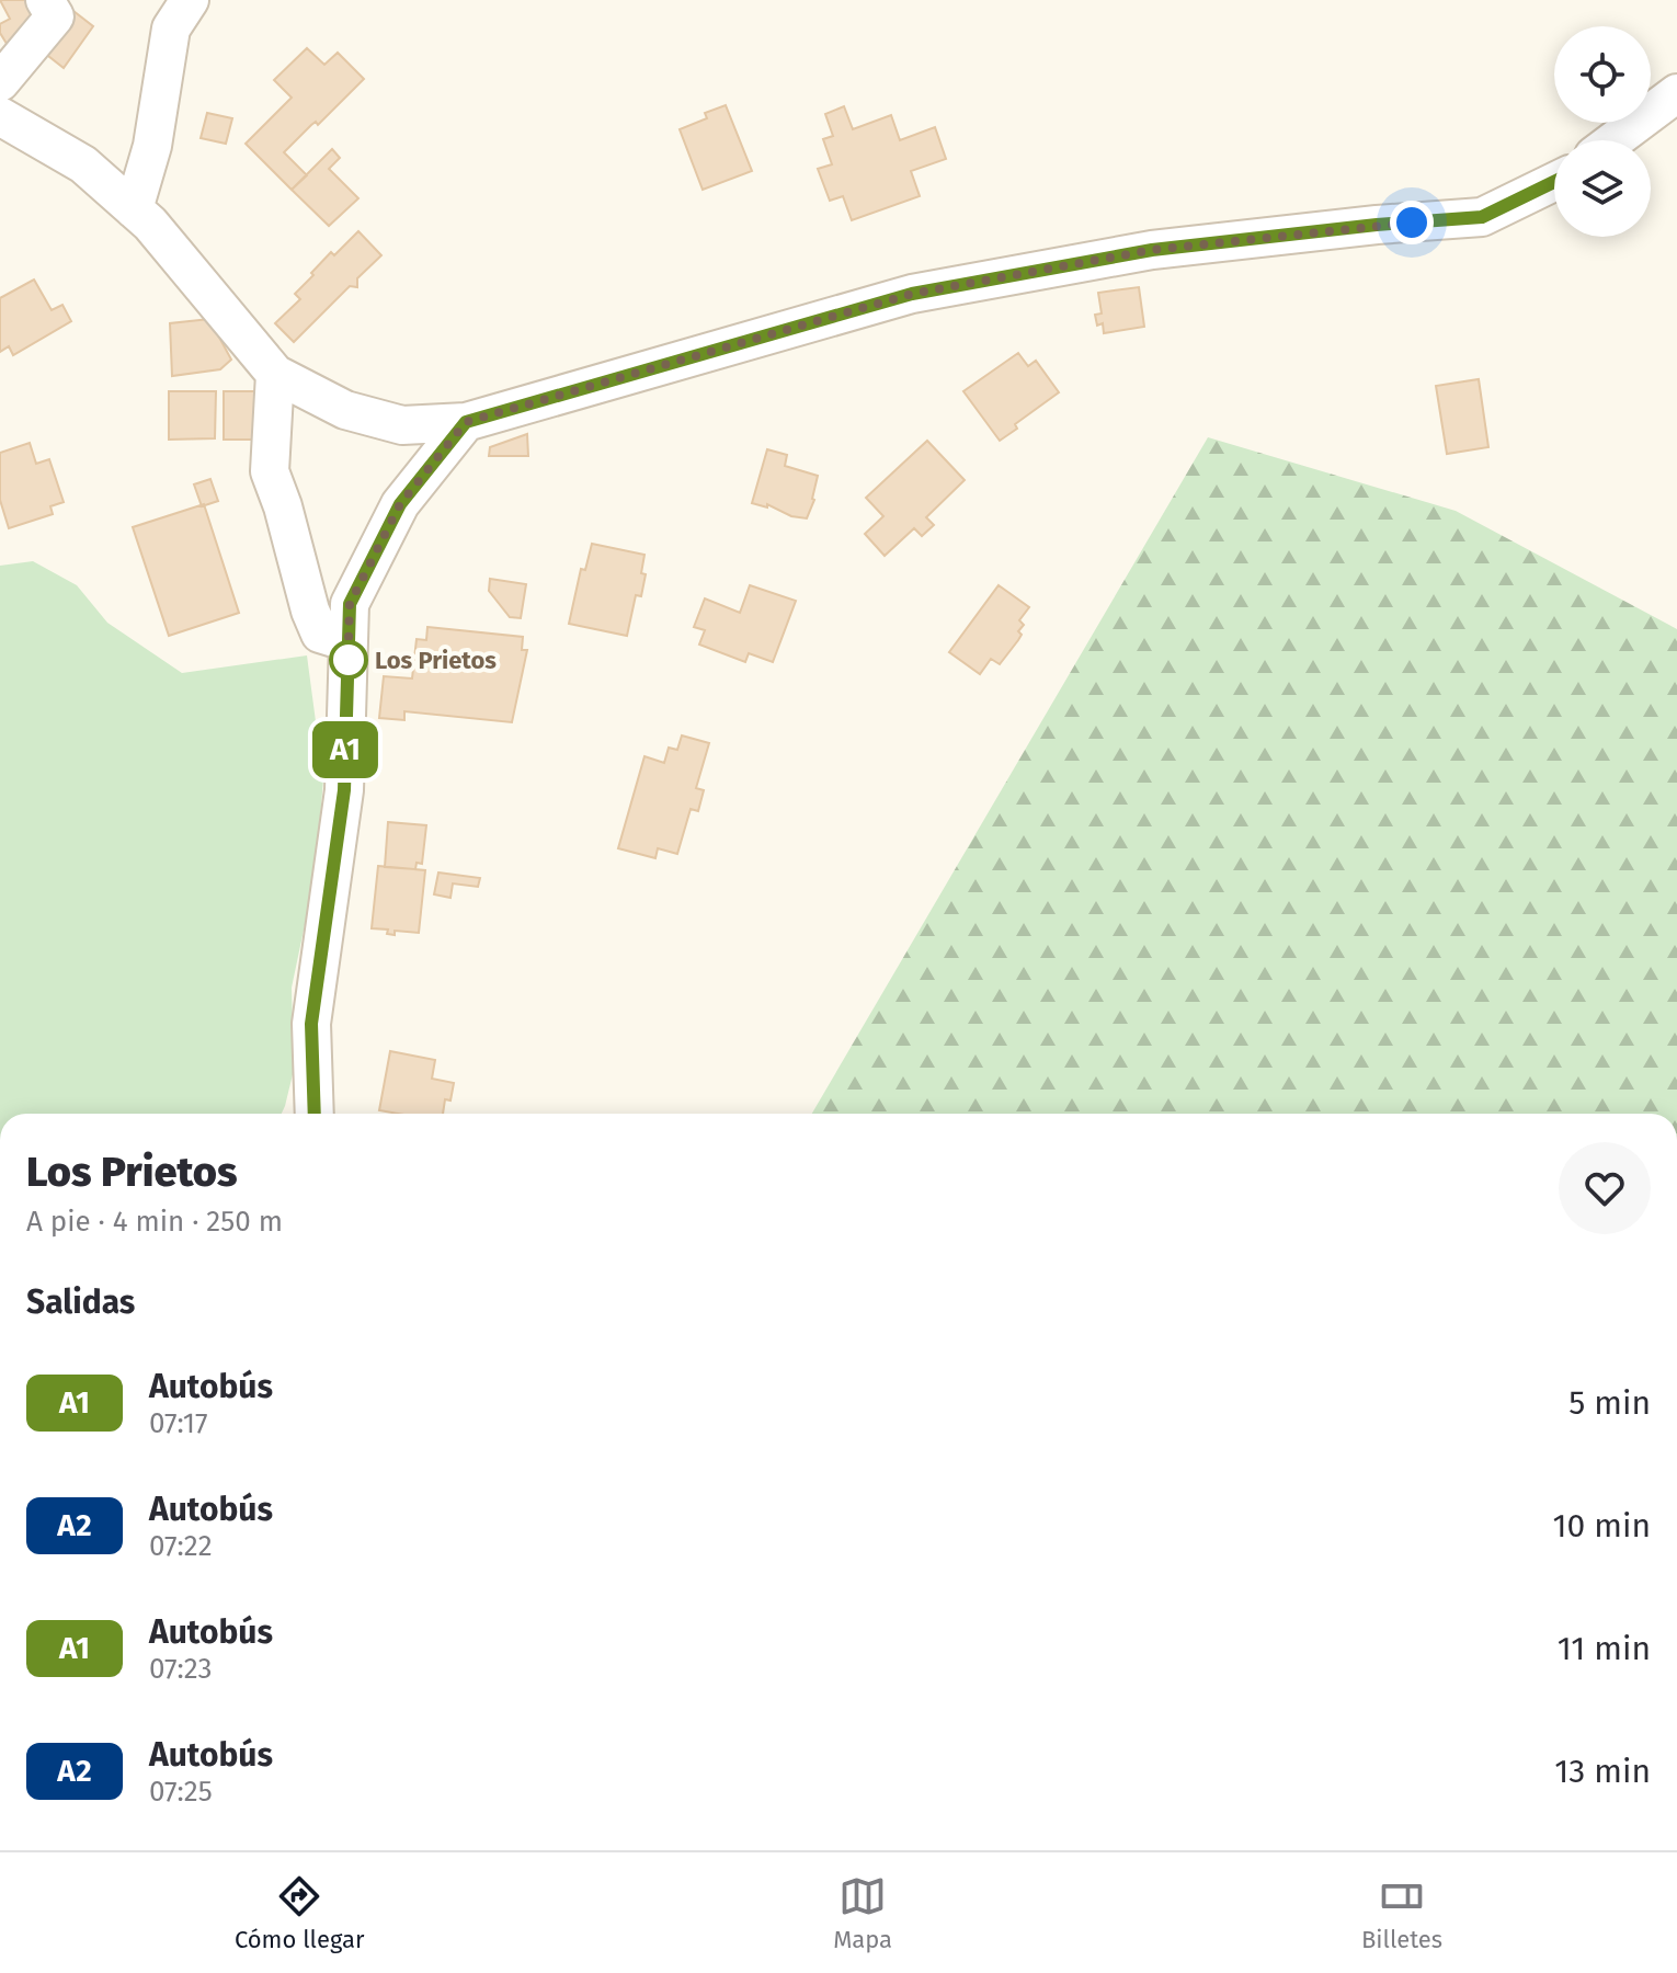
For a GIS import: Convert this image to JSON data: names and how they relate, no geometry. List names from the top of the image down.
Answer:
{
  "places": ["Los Prietos"],
  "lines": ["bus line A1"],
  "page": {
    "on_map": "A1",
    "heading": [
      ["Los Prietos", "A pie · 4 min · 250 m"],
      "Salidas"
    ],
    "list": [
      {
        "mark": "A1",
        "name": "Autobús",
        "note": "07:17",
        "value": "5 min"
      },
      {
        "mark": "A2",
        "name": "Autobús",
        "note": "07:22",
        "value": "10 min"
      },
      {
        "mark": "A1",
        "name": "Autobús",
        "note": "07:23",
        "value": "11 min"
      },
      {
        "mark": "A2",
        "name": "Autobús",
        "note": "07:25",
        "value": "13 min"
      }
    ],
    "tabs": ["Cómo llegar", "Mapa", "Billetes"]
  }
}
